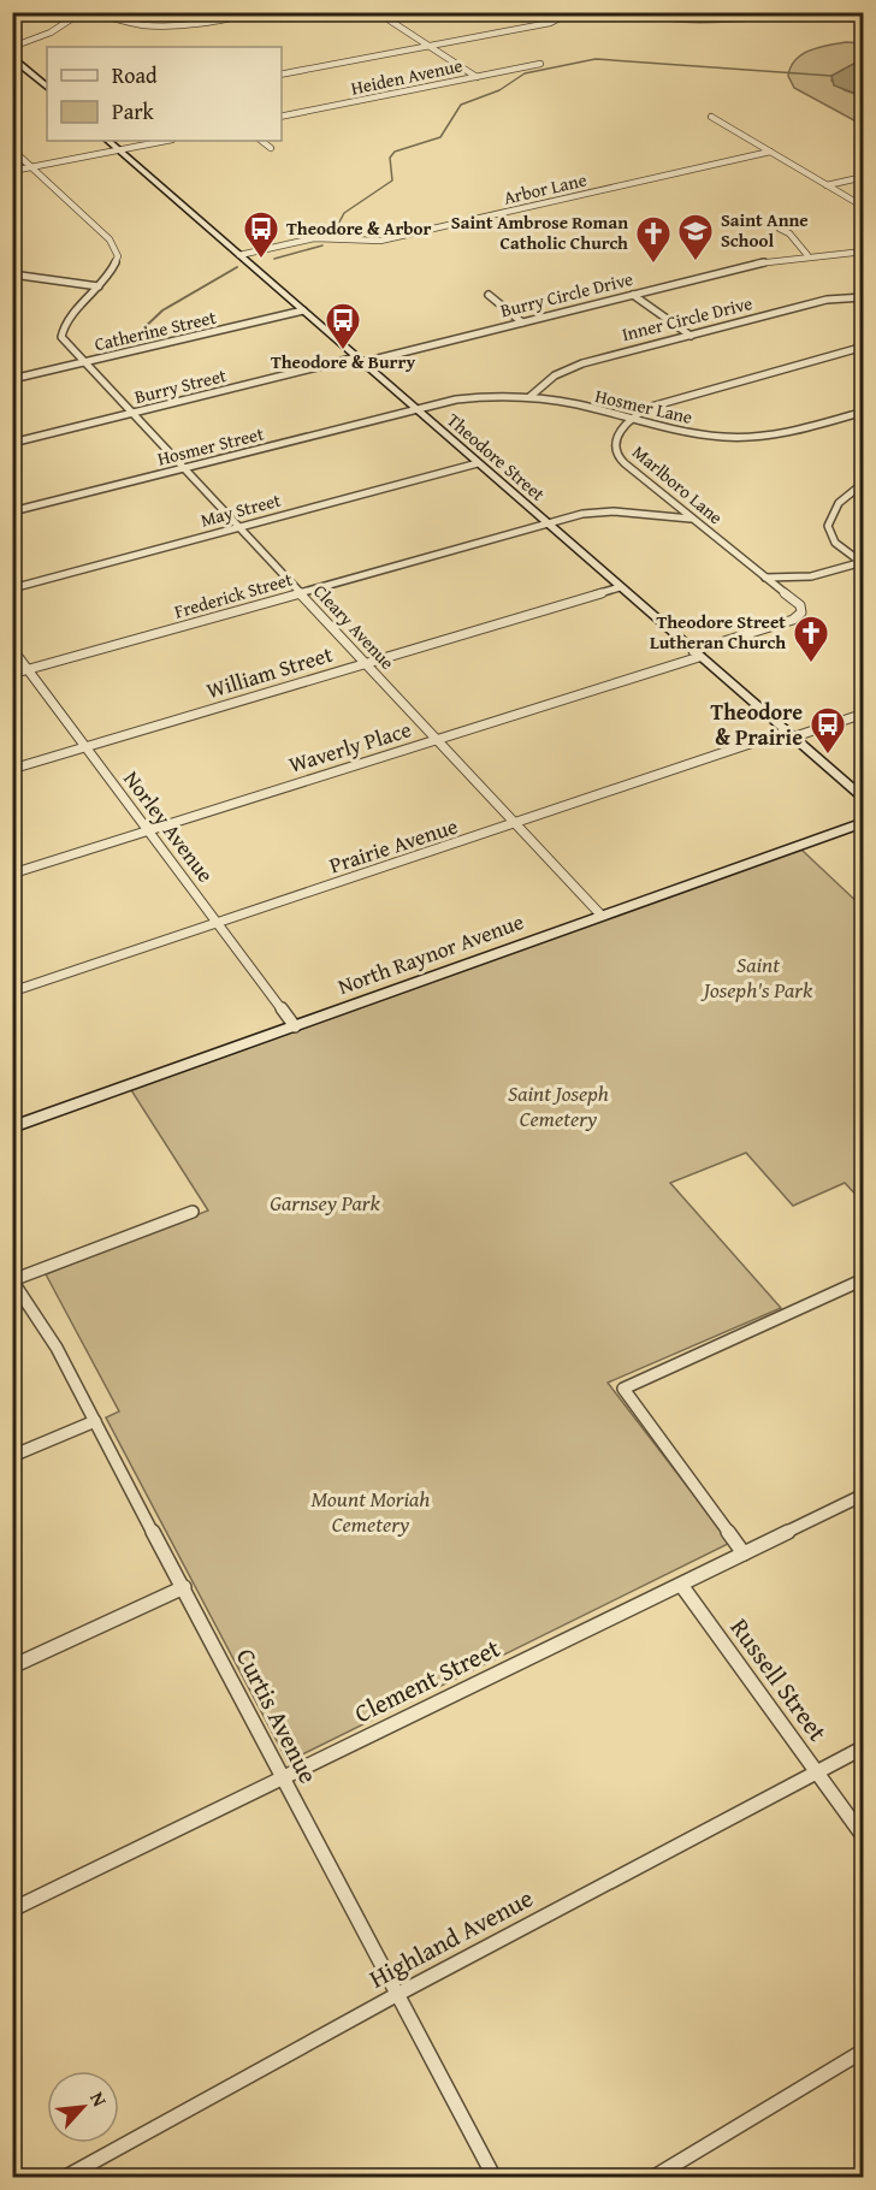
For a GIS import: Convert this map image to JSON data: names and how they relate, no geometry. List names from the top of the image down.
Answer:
{
  "streets": {
    "main road": ["Theodore Street", "North Raynor Avenue"],
    "street": [
      "Heiden Avenue",
      "Arbor Lane",
      "Burry Circle Drive",
      "Inner Circle Drive",
      "Catherine Street",
      "Burry Street",
      "Hosmer Lane",
      "Hosmer Street",
      "Marlboro Lane",
      "May Street",
      "Frederick Street",
      "Cleary Avenue",
      "William Street",
      "Waverly Place",
      "Norley Avenue",
      "Prairie Avenue",
      "Russell Street",
      "Clement Street",
      "Curtis Avenue",
      "Highland Avenue"
    ]
  },
  "crossings": [
    ["Arbor Lane", "Theodore Street"],
    ["Burry Circle Drive", "Burry Street"],
    ["Burry Circle Drive", "Theodore Street"],
    ["Inner Circle Drive", "Hosmer Lane"],
    ["Catherine Street", "Theodore Street"],
    ["Catherine Street", "Cleary Avenue"],
    ["Burry Street", "Theodore Street"],
    ["Burry Street", "Cleary Avenue"],
    ["Hosmer Lane", "Hosmer Street"],
    ["Hosmer Lane", "Theodore Street"],
    ["Hosmer Lane", "Marlboro Lane"],
    ["Hosmer Street", "Theodore Street"],
    ["Hosmer Street", "Cleary Avenue"],
    ["Theodore Street", "May Street"],
    ["Theodore Street", "Frederick Street"],
    ["Theodore Street", "William Street"],
    ["Theodore Street", "Waverly Place"],
    ["Theodore Street", "Prairie Avenue"],
    ["Marlboro Lane", "Frederick Street"],
    ["Marlboro Lane", "Waverly Place"],
    ["May Street", "Cleary Avenue"],
    ["Frederick Street", "Cleary Avenue"],
    ["Frederick Street", "Norley Avenue"],
    ["Cleary Avenue", "William Street"],
    ["Cleary Avenue", "Waverly Place"],
    ["Cleary Avenue", "Prairie Avenue"],
    ["Cleary Avenue", "North Raynor Avenue"],
    ["William Street", "Norley Avenue"],
    ["Waverly Place", "Norley Avenue"],
    ["Norley Avenue", "Prairie Avenue"],
    ["Norley Avenue", "North Raynor Avenue"],
    ["Russell Street", "Clement Street"],
    ["Russell Street", "Highland Avenue"],
    ["Clement Street", "Curtis Avenue"],
    ["Curtis Avenue", "Highland Avenue"]
  ],
  "parks": [
    "Saint Joseph's Park",
    "Saint Joseph Cemetery",
    "Garnsey Park",
    "Mount Moriah Cemetery"
  ],
  "places": {
    "bus stop": ["Theodore & Arbor", "Theodore & Burry", "Theodore & Prairie"],
    "school or university": ["Saint Anne School"],
    "church": ["Saint Ambrose Roman Catholic Church", "Theodore Street Lutheran Church"]
  },
  "legend": ["Road", "Park"],
  "north": "top right"
}
